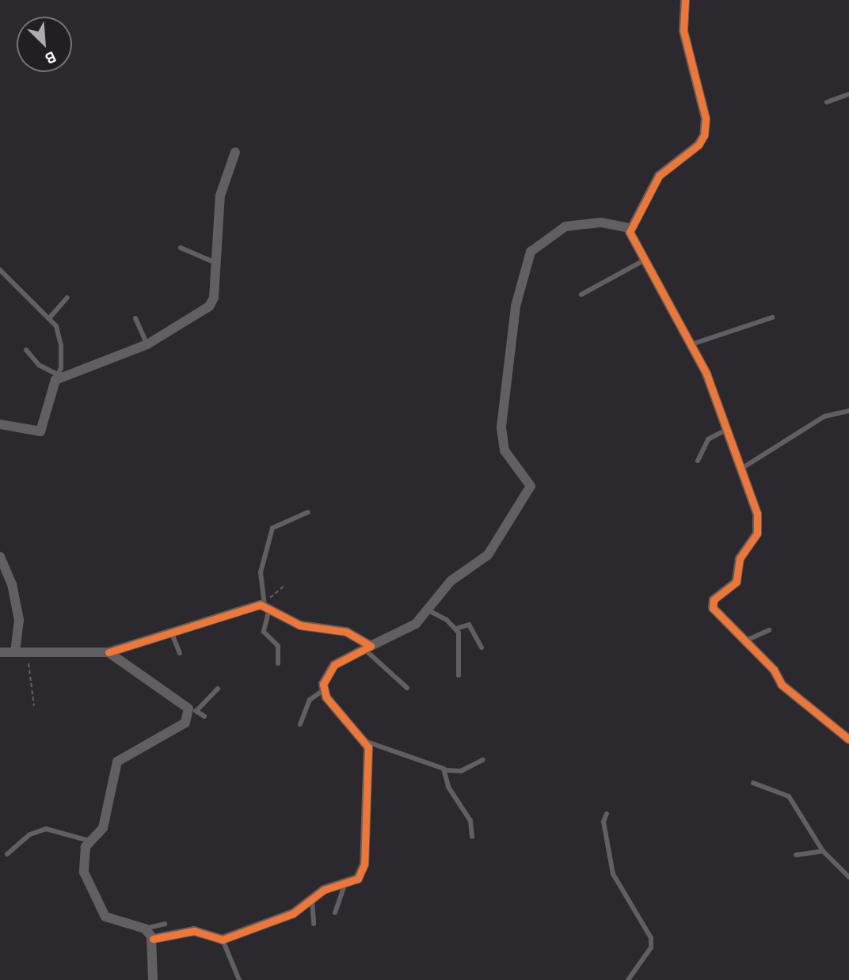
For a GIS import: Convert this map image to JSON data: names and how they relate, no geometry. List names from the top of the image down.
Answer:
{
  "north": "bottom right"
}
